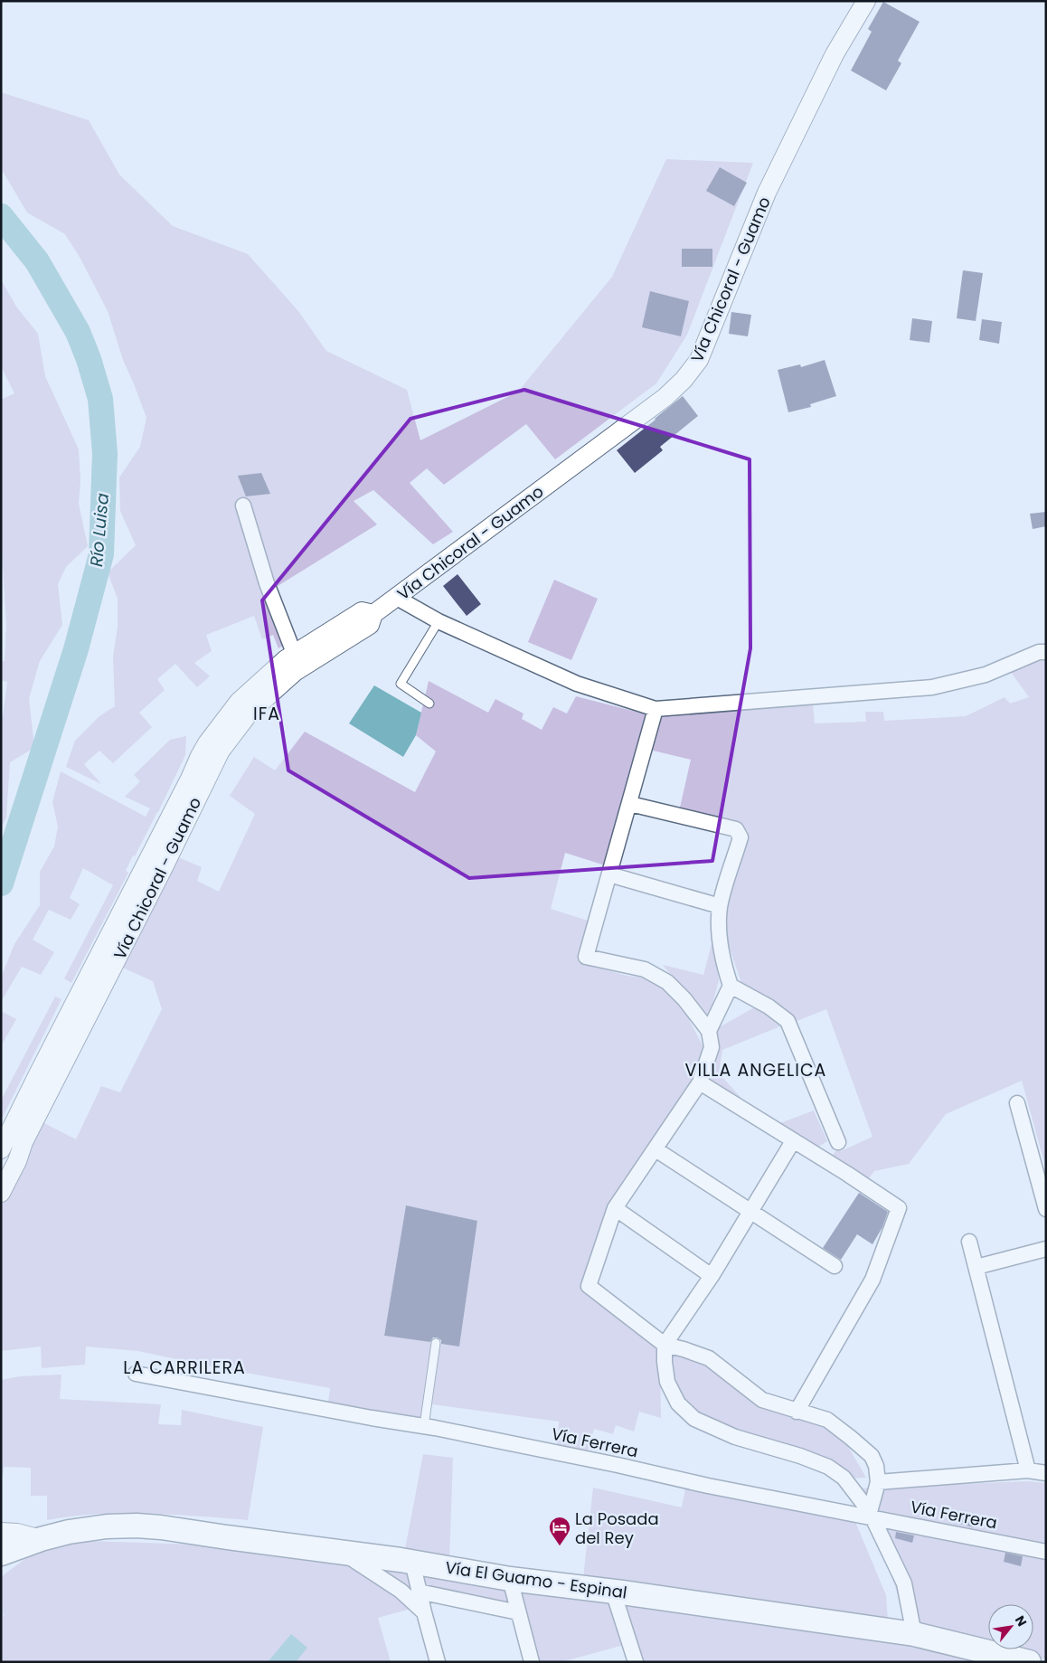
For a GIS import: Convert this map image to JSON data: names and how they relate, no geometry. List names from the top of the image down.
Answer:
{
  "streets": {
    "main road": ["Vía El Guamo - Espinal"],
    "street": ["Vía Chicoral - Guamo", "Vía Ferrera"]
  },
  "districts": ["IFA", "VILLA ANGELICA", "LA CARRILERA"],
  "water": ["Río Luisa"],
  "places": {
    "hotel": ["La Posada del Rey"]
  },
  "north": "top right"
}
